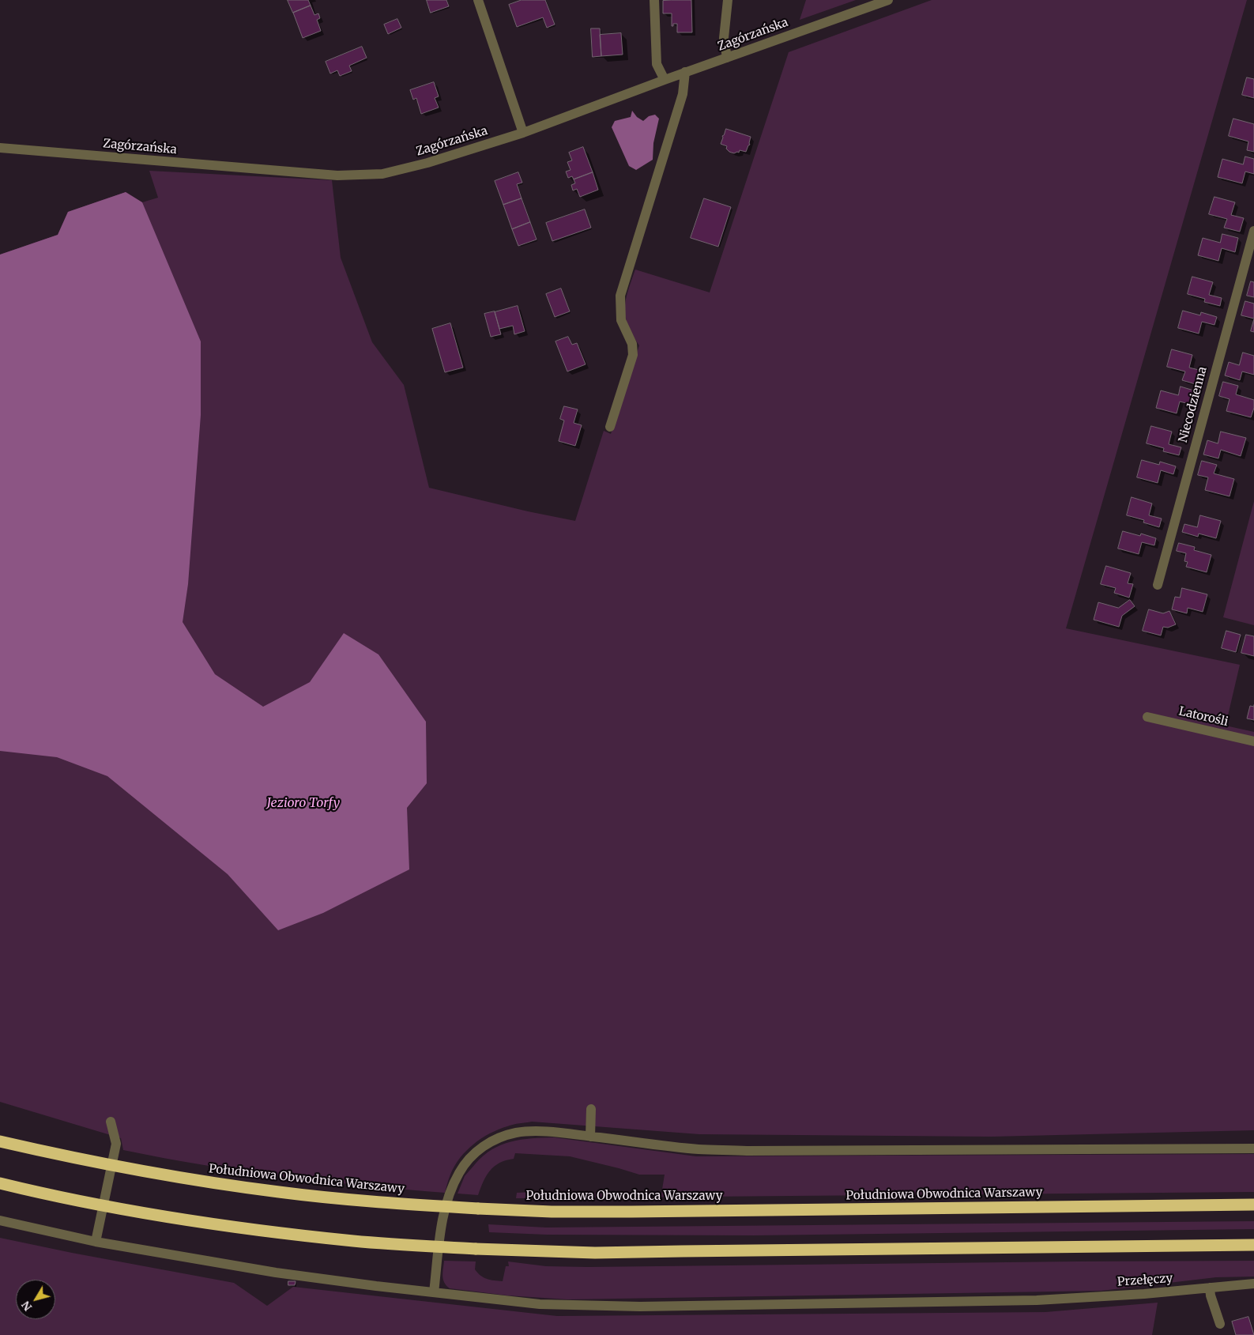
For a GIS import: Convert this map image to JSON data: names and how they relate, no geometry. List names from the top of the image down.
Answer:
{
  "streets": {
    "highway": ["Południowa Obwodnica Warszawy"],
    "street": [
      "Zagórzańska",
      "Niecodzienna",
      "Latorośli",
      "Przełęczy"
    ]
  },
  "water": ["Jezioro Torfy"],
  "north": "bottom left"
}
